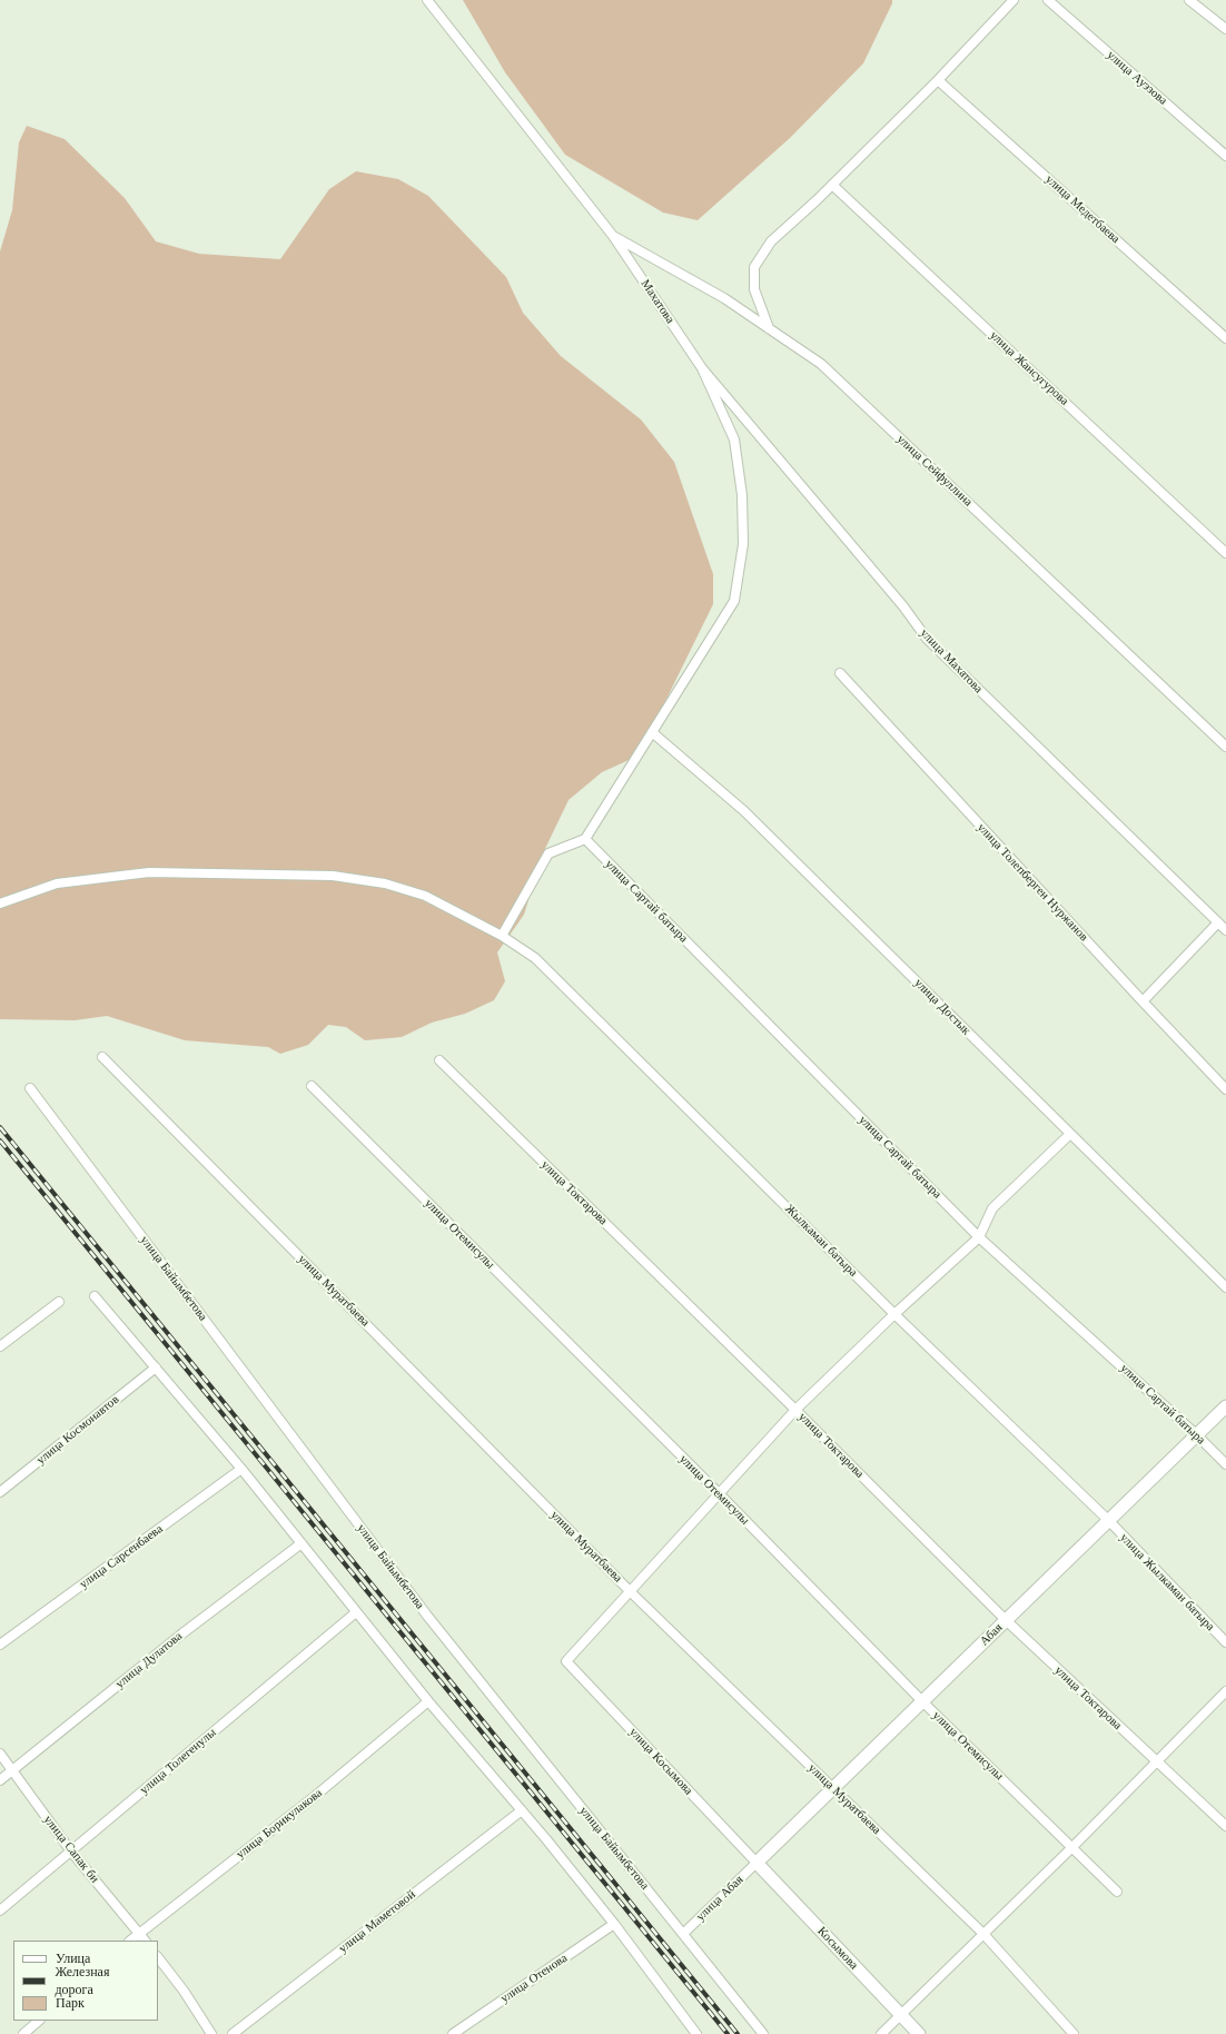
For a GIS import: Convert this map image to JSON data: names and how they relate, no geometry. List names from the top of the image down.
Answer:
{
  "streets": {
    "street": [
      "улица Ауэзова",
      "улица Медетбаева",
      "Махатова",
      "улица Жансугурова",
      "улица Сейфуллина",
      "улица Махатова",
      "улица Толепберген Нуржанов",
      "улица Сартай батыра",
      "улица Достык",
      "улица Токтарова",
      "улица Отемисулы",
      "Жылкаман батыра",
      "улица Байымбетова",
      "улица Муратбаева",
      "улица Космонавтов",
      "улица Сарсенбаева",
      "улица Жылкаман батыра",
      "Абая",
      "улица Дулатова",
      "улица Толегенулы",
      "улица Косымова",
      "улица Борикулакова",
      "улица Сапак би",
      "улица Абая",
      "улица Маметовой",
      "Косымова",
      "улица Отенова"
    ]
  },
  "crossings": [
    ["Махатова", "улица Сейфуллина"],
    ["Махатова", "улица Махатова"],
    ["улица Сартай батыра", "Абая"],
    ["улица Токтарова", "Абая"],
    ["улица Отемисулы", "Абая"],
    ["Жылкаман батыра", "улица Жылкаман батыра"],
    ["Жылкаман батыра", "Абая"],
    ["улица Байымбетова", "улица Абая"],
    ["улица Муратбаева", "Абая"],
    ["улица Муратбаева", "улица Косымова"],
    ["улица Жылкаман батыра", "Абая"],
    ["Абая", "улица Косымова"],
    ["Абая", "улица Абая"],
    ["Абая", "Косымова"],
    ["улица Дулатова", "улица Сапак би"],
    ["улица Толегенулы", "улица Сапак би"],
    ["улица Косымова", "улица Абая"],
    ["улица Косымова", "Косымова"],
    ["улица Борикулакова", "улица Сапак би"],
    ["улица Абая", "Косымова"]
  ],
  "legend": ["Улица", "Железная дорога", "Парк"]
}
